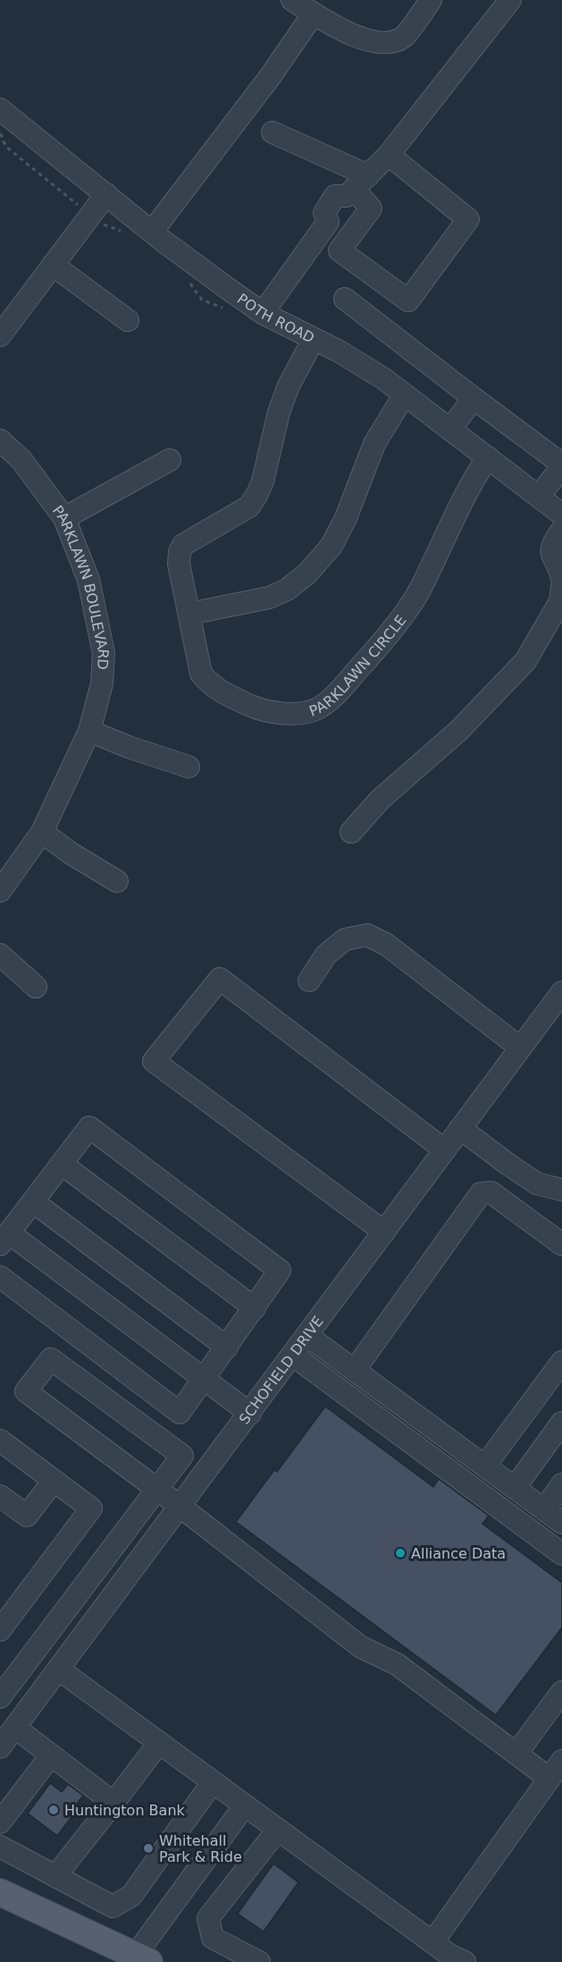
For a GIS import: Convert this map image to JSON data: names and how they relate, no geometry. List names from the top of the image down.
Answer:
{
  "streets": {
    "street": [
      "POTH ROAD",
      "PARKLAWN BOULEVARD",
      "PARKLAWN CIRCLE",
      "SCHOFIELD DRIVE"
    ]
  },
  "crossings": [
    ["POTH ROAD", "PARKLAWN CIRCLE"]
  ],
  "places": ["Alliance Data", "Huntington Bank", "Whitehall Park & Ride"]
}
